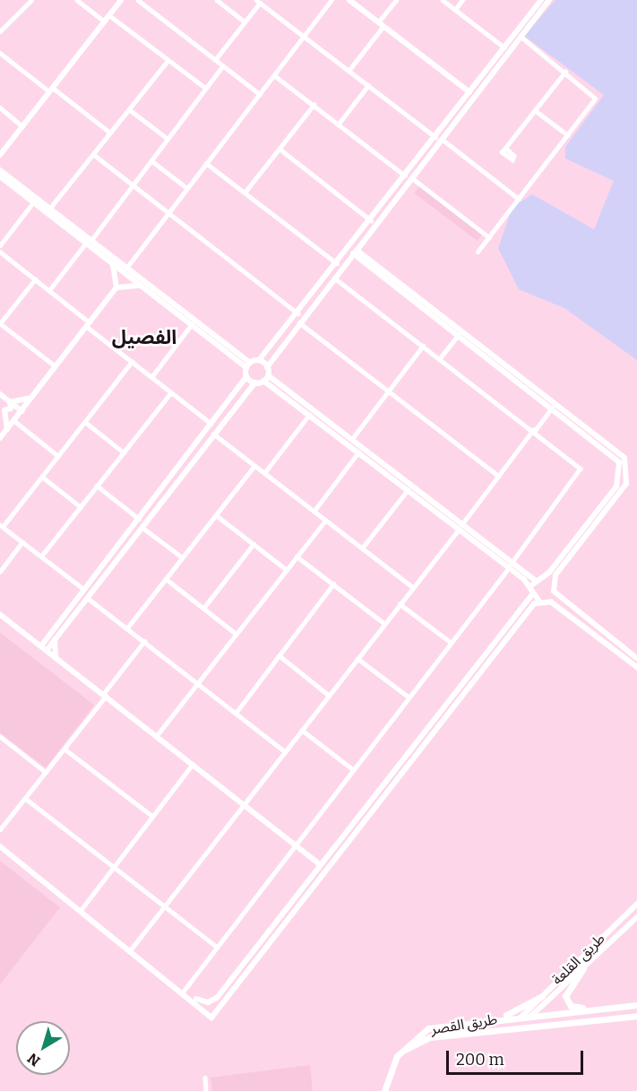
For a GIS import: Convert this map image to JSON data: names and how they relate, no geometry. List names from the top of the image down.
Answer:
{
  "streets": {
    "main road": ["طريق القصر"],
    "street": ["طريق القلعة"]
  },
  "crossings": [
    ["طريق القلعة", "طريق القصر"]
  ],
  "districts": ["الفصيل"],
  "scale_bar": "200 m",
  "north": "bottom left"
}
